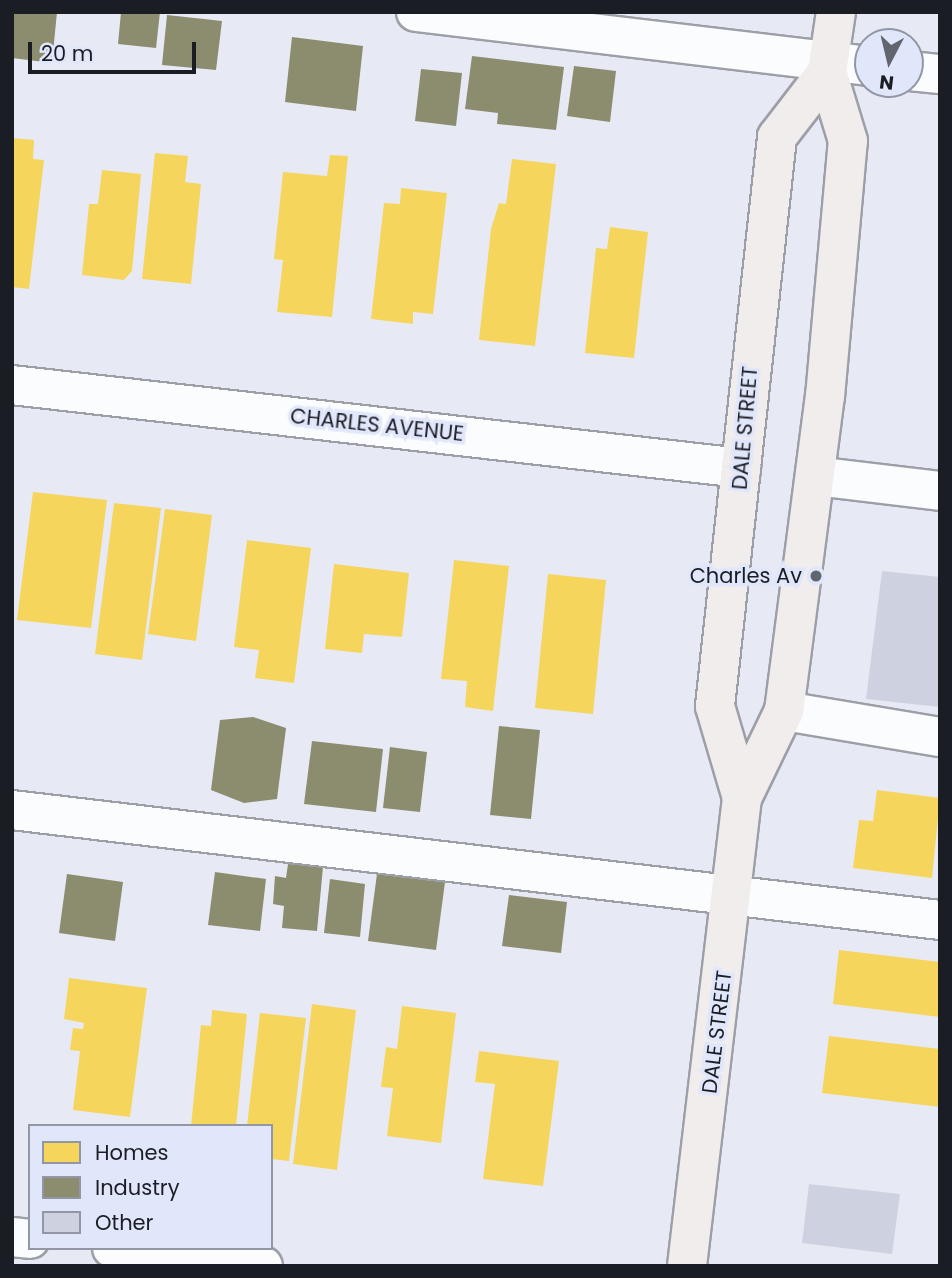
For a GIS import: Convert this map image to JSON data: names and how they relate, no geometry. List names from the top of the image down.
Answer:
{
  "streets": {
    "main road": ["DALE STREET"],
    "street": ["CHARLES AVENUE"]
  },
  "crossings": [
    ["CHARLES AVENUE", "DALE STREET"]
  ],
  "places": ["Charles Av"],
  "legend": ["Homes", "Industry", "Other"],
  "scale_bar": "20 m",
  "north": "bottom"
}
